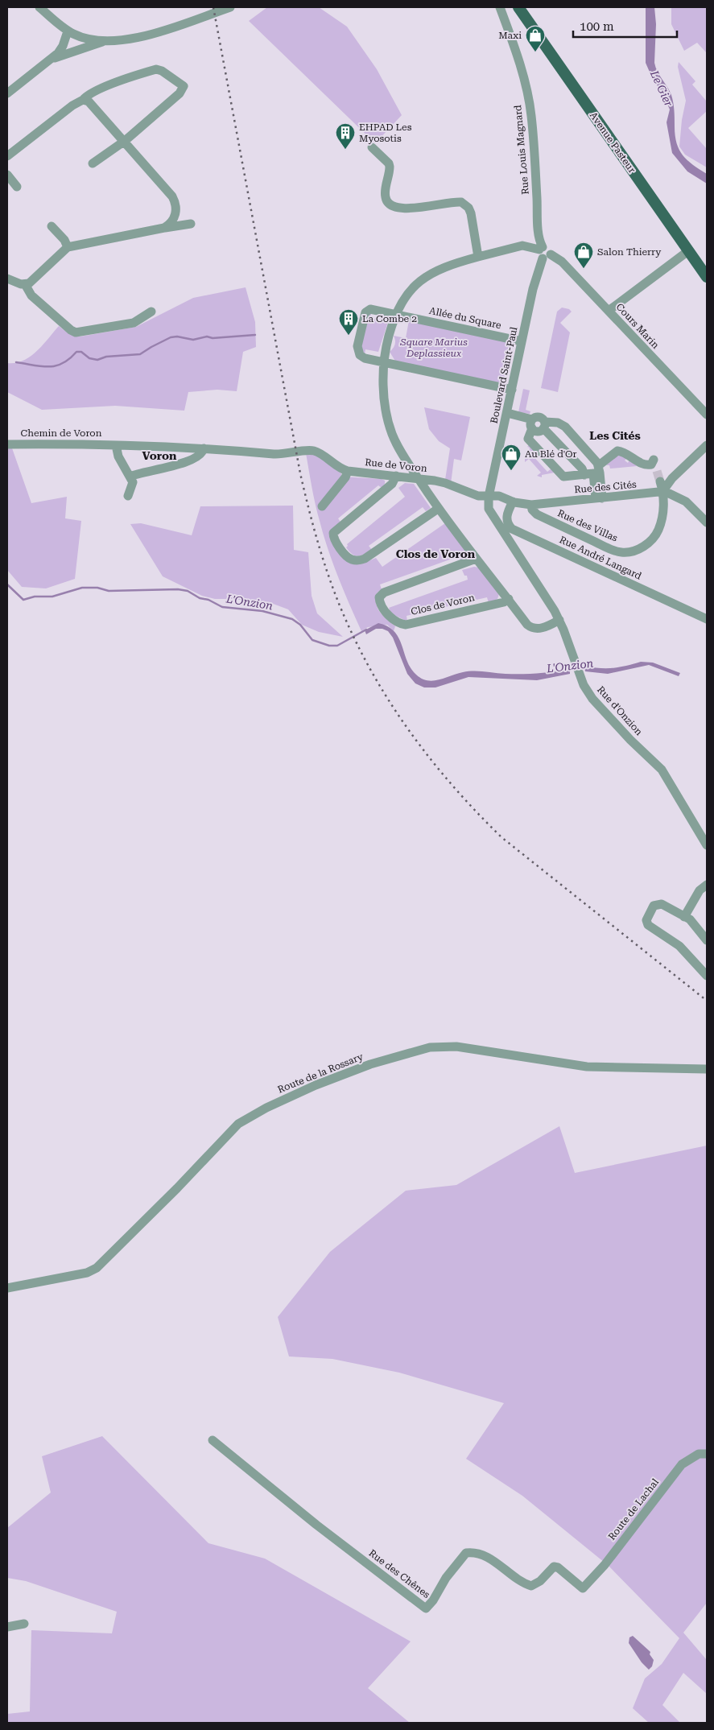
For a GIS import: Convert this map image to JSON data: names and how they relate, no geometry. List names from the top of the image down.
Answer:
{
  "streets": {
    "main road": ["Avenue Pasteur"],
    "street": [
      "Rue Louis Magnard",
      "Allée du Square",
      "Cours Marin",
      "Boulevard Saint-Paul",
      "Chemin de Voron",
      "Rue de Voron",
      "Rue des Cités",
      "Rue des Villas",
      "Rue André Langard",
      "Clos de Voron",
      "Rue d'Onzion",
      "Route de la Rossary",
      "Route de Lachal",
      "Rue des Chênes"
    ]
  },
  "crossings": [
    ["Rue Louis Magnard", "Cours Marin"],
    ["Rue Louis Magnard", "Boulevard Saint-Paul"],
    ["Allée du Square", "Boulevard Saint-Paul"],
    ["Cours Marin", "Boulevard Saint-Paul"],
    ["Boulevard Saint-Paul", "Rue de Voron"],
    ["Boulevard Saint-Paul", "Rue des Cités"],
    ["Boulevard Saint-Paul", "Rue d'Onzion"],
    ["Chemin de Voron", "Rue de Voron"],
    ["Rue de Voron", "Rue des Cités"],
    ["Rue de Voron", "Rue d'Onzion"],
    ["Rue des Cités", "Rue des Villas"],
    ["Rue des Cités", "Rue André Langard"],
    ["Rue des Cités", "Rue d'Onzion"],
    ["Route de Lachal", "Rue des Chênes"]
  ],
  "districts": ["Les Cités", "Voron", "Clos de Voron"],
  "water": ["Le Gier", "L'Onzion"],
  "parks": ["Square Marius Deplassieux"],
  "places": {
    "shop": ["Maxi", "Salon Thierry", "Au Blé d'Or"],
    "building": ["EHPAD Les Myosotis", "La Combe 2"]
  },
  "scale_bar": "100 m"
}
